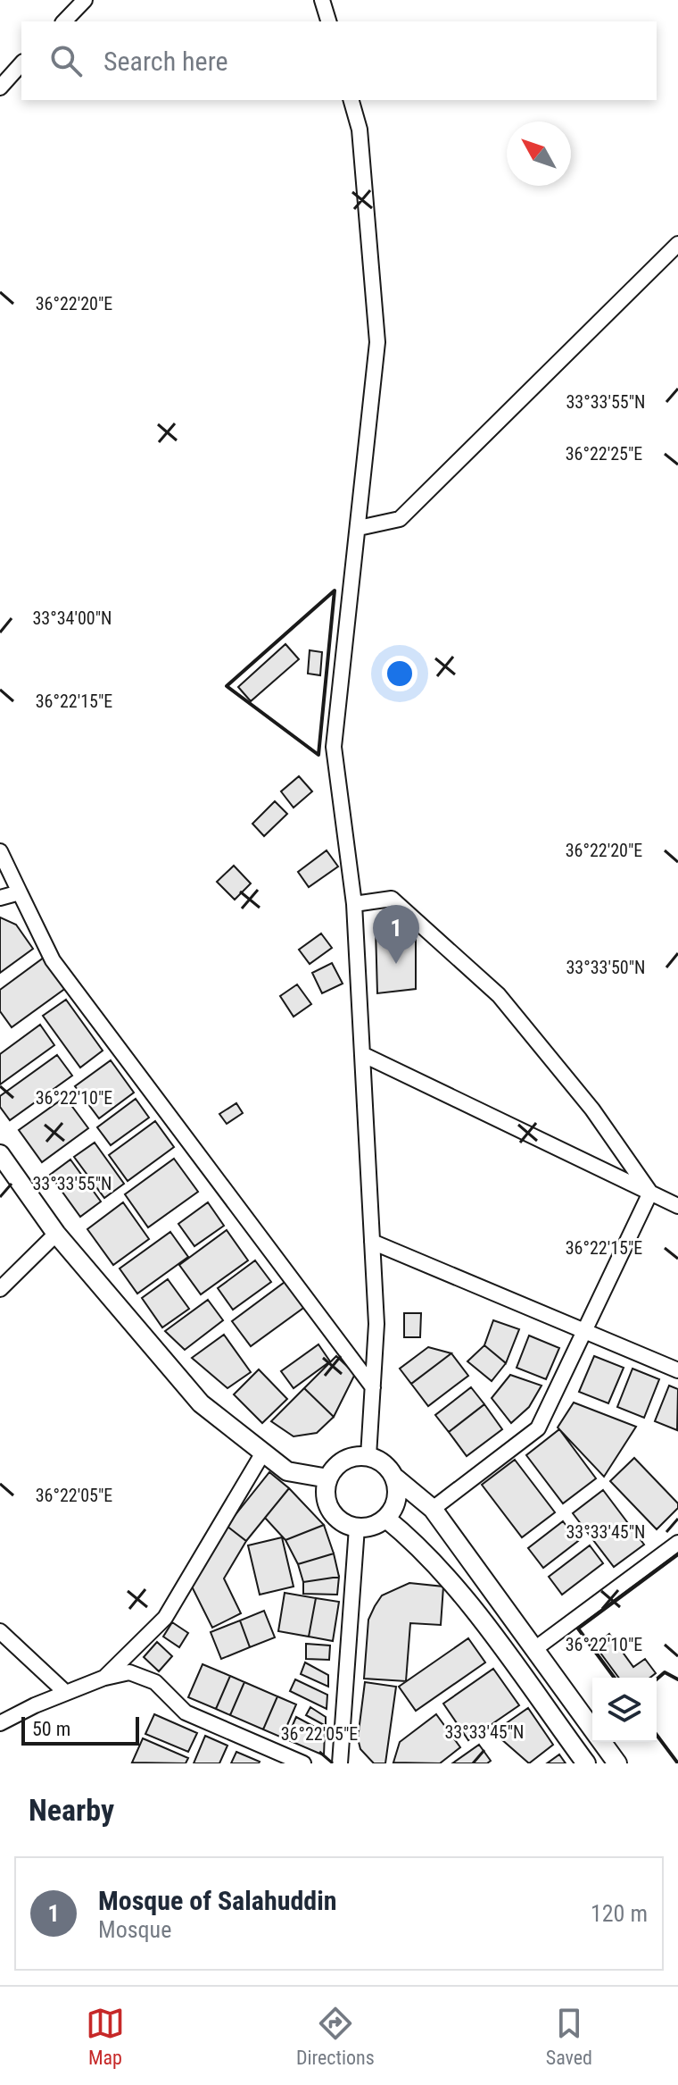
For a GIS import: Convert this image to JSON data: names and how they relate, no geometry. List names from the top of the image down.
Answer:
{
  "scale_bar": "50 m",
  "north": "top left",
  "page": {
    "search": "Search here",
    "pins": "1",
    "scale": "50 m",
    "heading": "Nearby",
    "list": [
      {
        "mark": "1",
        "name": "Mosque of Salahuddin",
        "note": "Mosque",
        "value": "120 m"
      }
    ],
    "nav": ["Map", "Directions", "Saved"]
  },
  "coordinates": [
    "36°22'20\"E",
    "33°33'55\"N",
    "36°22'25\"E",
    "33°34'00\"N",
    "36°22'15\"E",
    "33°33'50\"N",
    "36°22'10\"E",
    "36°22'05\"E",
    "33°33'45\"N"
  ]
}
